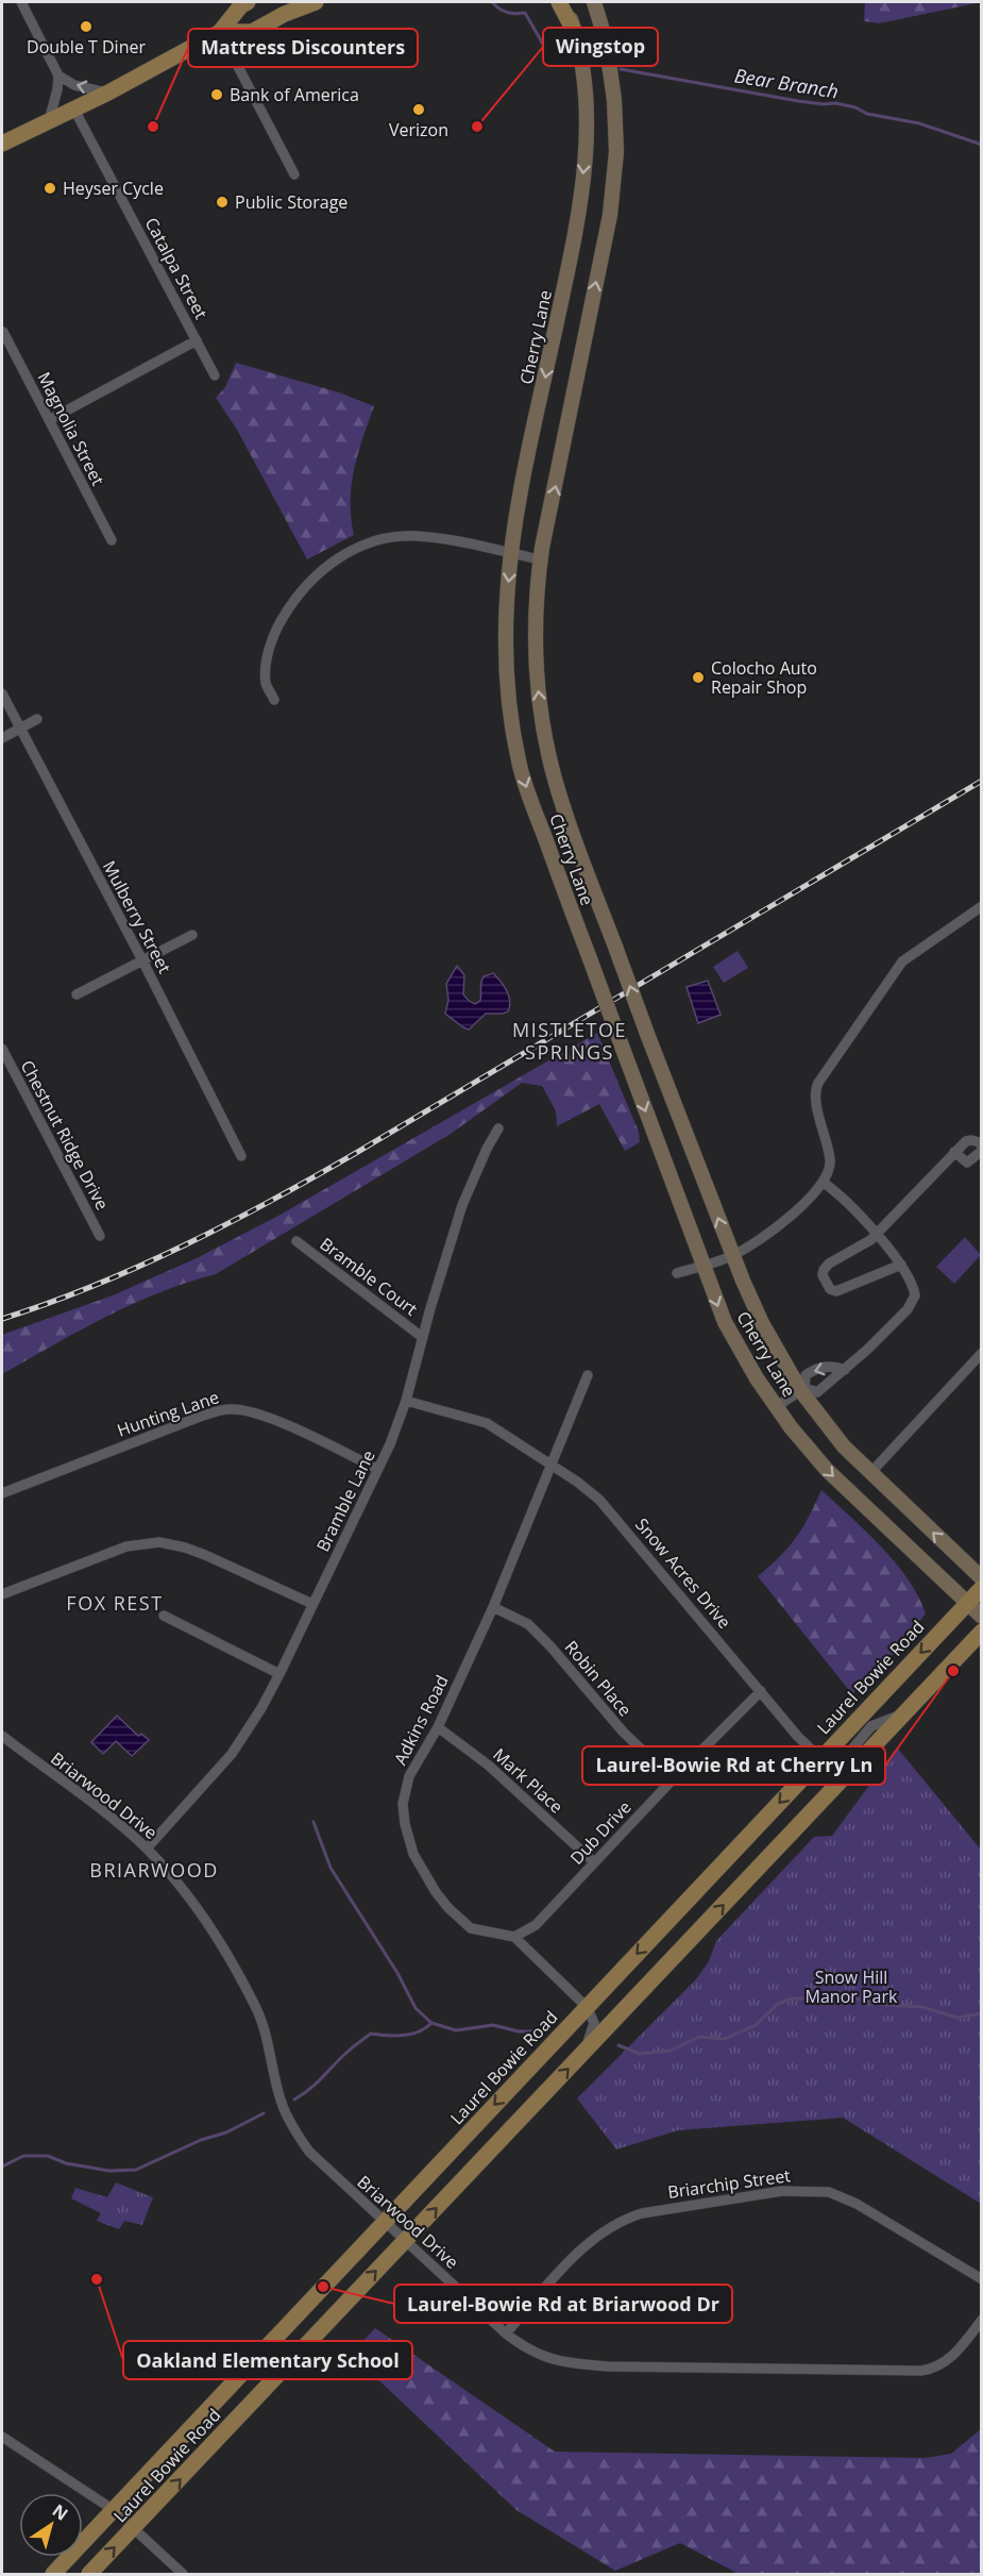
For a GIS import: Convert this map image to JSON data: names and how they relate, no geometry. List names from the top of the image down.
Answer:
{
  "streets": {
    "main road": ["Cherry Lane", "Laurel Bowie Road"],
    "street": [
      "Catalpa Street",
      "Magnolia Street",
      "Mulberry Street",
      "Chestnut Ridge Drive",
      "Bramble Court",
      "Hunting Lane",
      "Bramble Lane",
      "Snow Acres Drive",
      "Robin Place",
      "Adkins Road",
      "Mark Place",
      "Briarwood Drive",
      "Dub Drive",
      "Briarchip Street"
    ]
  },
  "crossings": [
    ["Cherry Lane", "Laurel Bowie Road"],
    ["Bramble Court", "Bramble Lane"],
    ["Hunting Lane", "Bramble Lane"],
    ["Bramble Lane", "Snow Acres Drive"],
    ["Bramble Lane", "Briarwood Drive"],
    ["Snow Acres Drive", "Laurel Bowie Road"],
    ["Snow Acres Drive", "Adkins Road"],
    ["Snow Acres Drive", "Dub Drive"],
    ["Laurel Bowie Road", "Briarwood Drive"],
    ["Robin Place", "Adkins Road"],
    ["Robin Place", "Dub Drive"],
    ["Adkins Road", "Mark Place"],
    ["Adkins Road", "Dub Drive"],
    ["Mark Place", "Dub Drive"],
    ["Briarwood Drive", "Briarchip Street"]
  ],
  "districts": ["MISTLETOE SPRINGS", "FOX REST", "BRIARWOOD"],
  "water": ["Bear Branch"],
  "parks": ["Snow Hill Manor Park"],
  "places": [
    "Double T Diner",
    "Bank of America",
    "Verizon",
    "Mattress Discounters",
    "Wingstop",
    "Heyser Cycle",
    "Public Storage",
    "Colocho Auto Repair Shop",
    "Laurel-Bowie Rd at Cherry Ln",
    "Oakland Elementary School",
    "Laurel-Bowie Rd at Briarwood Dr"
  ],
  "north": "top right"
}
